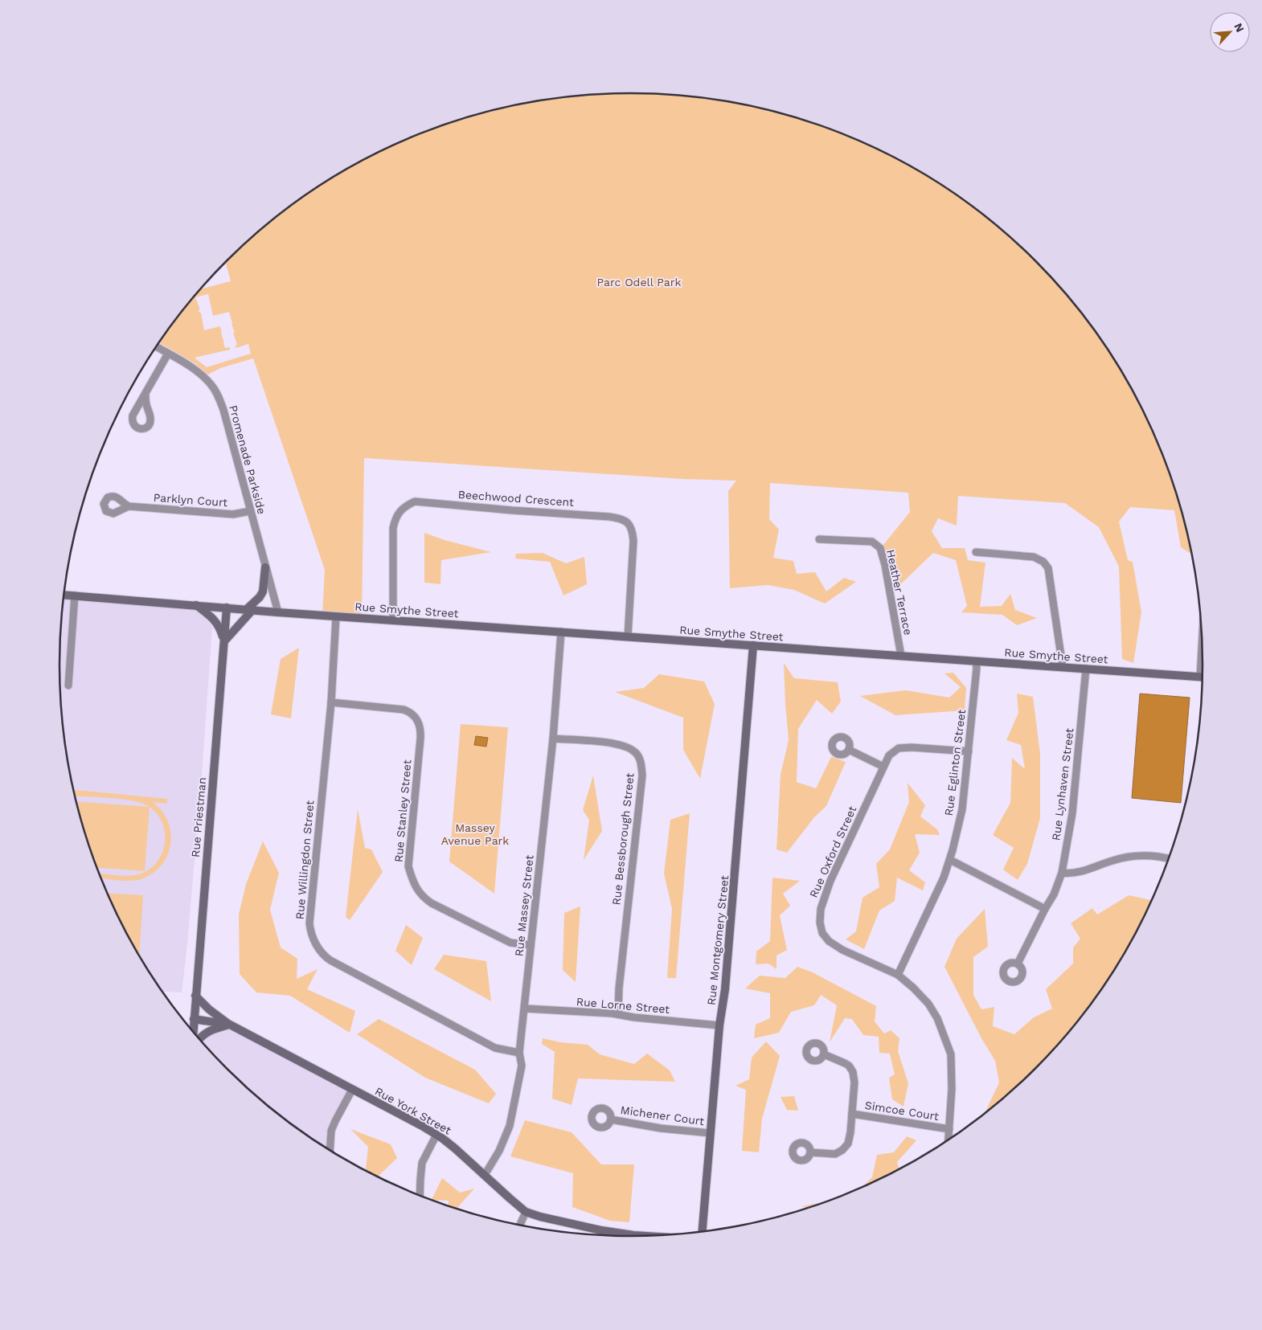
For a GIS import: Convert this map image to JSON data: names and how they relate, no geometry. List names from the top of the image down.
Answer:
{
  "streets": {
    "street": [
      "Promenade Parkside",
      "Beechwood Crescent",
      "Parklyn Court",
      "Heather Terrace",
      "Rue Smythe Street",
      "Rue Eglinton Street",
      "Rue Lynhaven Street",
      "Rue Stanley Street",
      "Rue Priestman",
      "Rue Bessborough Street",
      "Rue Oxford Street",
      "Rue Willingdon Street",
      "Rue Massey Street",
      "Rue Montgomery Street",
      "Rue Lorne Street",
      "Rue York Street",
      "Simcoe Court",
      "Michener Court"
    ]
  },
  "crossings": [
    ["Promenade Parkside", "Parklyn Court"],
    ["Promenade Parkside", "Rue Smythe Street"],
    ["Beechwood Crescent", "Rue Smythe Street"],
    ["Heather Terrace", "Rue Smythe Street"],
    ["Rue Smythe Street", "Rue Eglinton Street"],
    ["Rue Smythe Street", "Rue Lynhaven Street"],
    ["Rue Smythe Street", "Rue Priestman"],
    ["Rue Smythe Street", "Rue Willingdon Street"],
    ["Rue Smythe Street", "Rue Massey Street"],
    ["Rue Smythe Street", "Rue Montgomery Street"],
    ["Rue Eglinton Street", "Rue Oxford Street"],
    ["Rue Stanley Street", "Rue Willingdon Street"],
    ["Rue Stanley Street", "Rue Massey Street"],
    ["Rue Priestman", "Rue York Street"],
    ["Rue Bessborough Street", "Rue Massey Street"],
    ["Rue Bessborough Street", "Rue Lorne Street"],
    ["Rue Oxford Street", "Simcoe Court"],
    ["Rue Willingdon Street", "Rue Massey Street"],
    ["Rue Massey Street", "Rue Lorne Street"],
    ["Rue Massey Street", "Rue York Street"],
    ["Rue Montgomery Street", "Rue Lorne Street"],
    ["Rue Montgomery Street", "Michener Court"]
  ],
  "parks": ["Parc Odell Park", "Massey Avenue Park"],
  "north": "top right"
}
